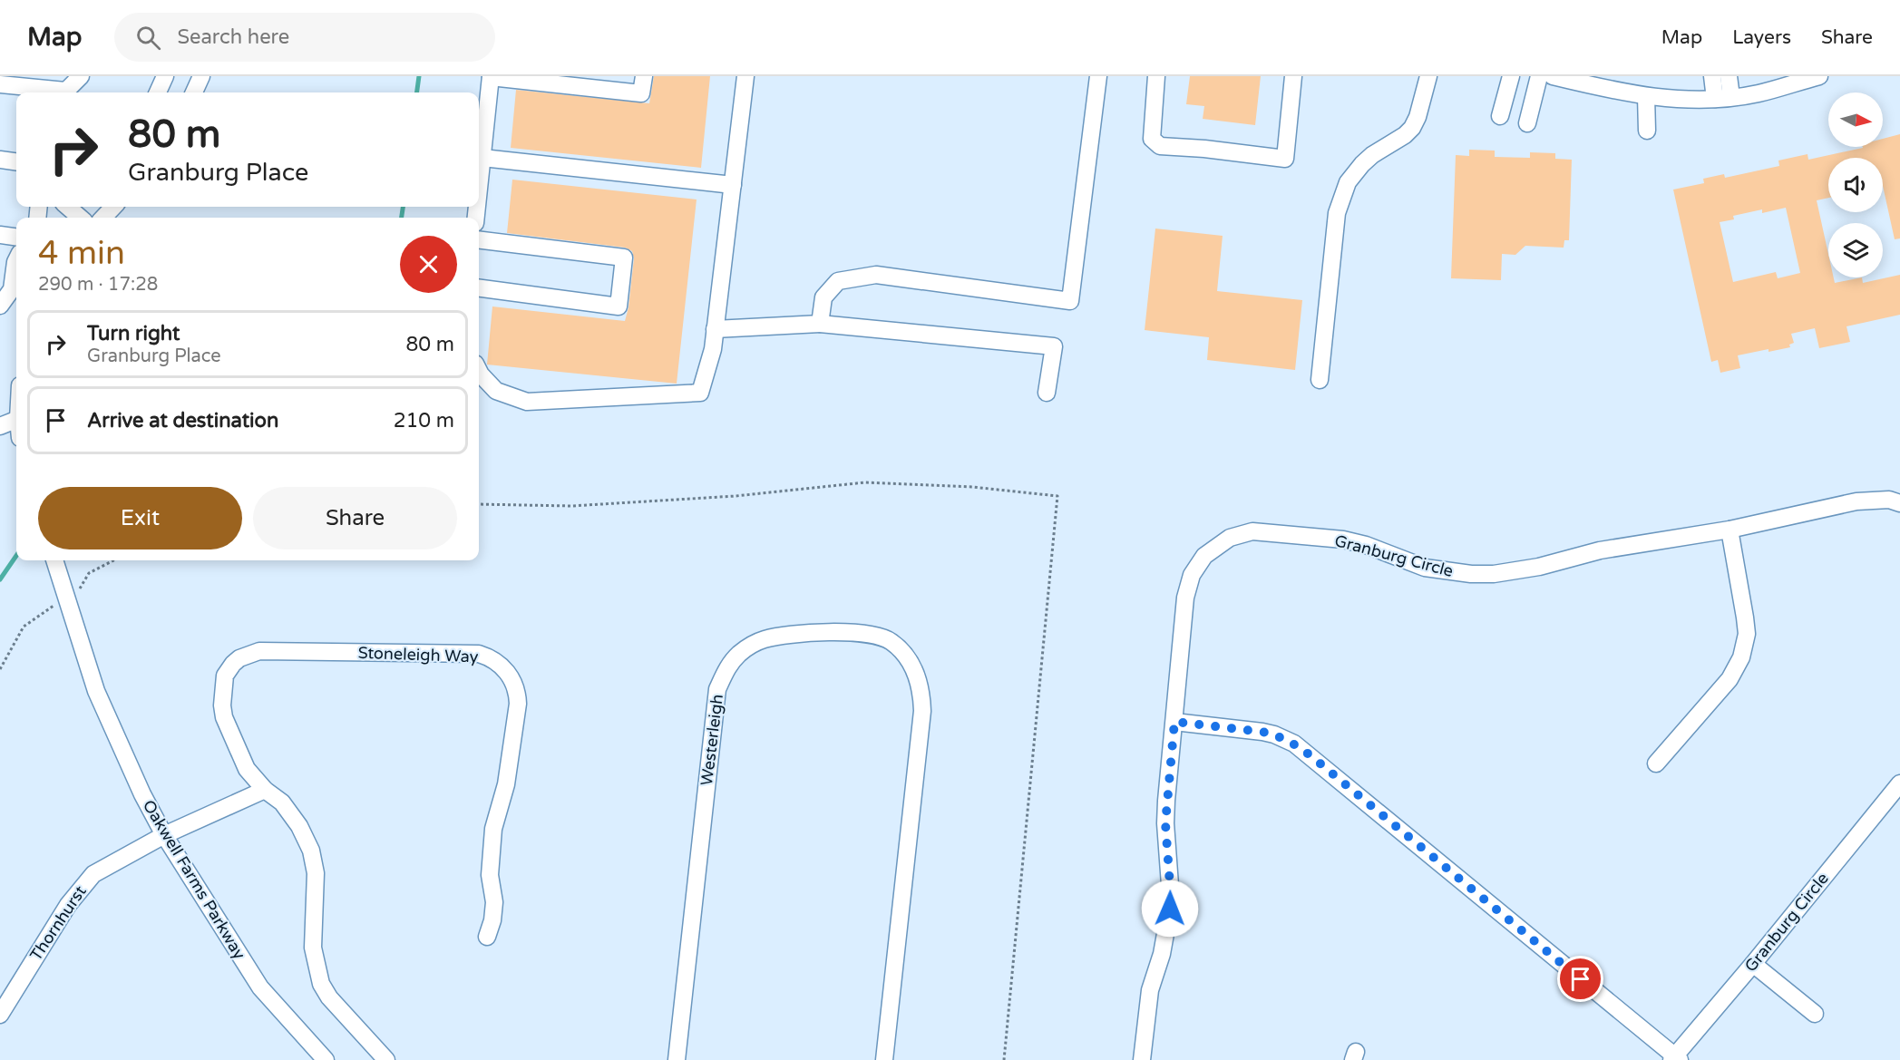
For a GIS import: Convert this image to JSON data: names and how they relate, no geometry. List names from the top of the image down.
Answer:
{
  "streets": {
    "street": [
      "Granburg Circle",
      "Stoneleigh Way",
      "Westerleigh",
      "Oakwell Farms Parkway",
      "Thornhurst"
    ]
  },
  "crossings": [
    ["Stoneleigh Way", "Thornhurst"],
    ["Oakwell Farms Parkway", "Thornhurst"]
  ],
  "north": "right",
  "page": {
    "header": "Map",
    "search": "Search here",
    "nav": ["Map", "Layers", "Share"],
    "turn": ["80 m", "Granburg Place"],
    "heading": ["4 min", "290 m · 17:28"],
    "list": [
      {
        "name": "Turn right",
        "note": "Granburg Place",
        "value": "80 m"
      },
      {
        "name": "Arrive at destination",
        "value": "210 m"
      }
    ],
    "buttons": ["Exit", "Share"]
  }
}
